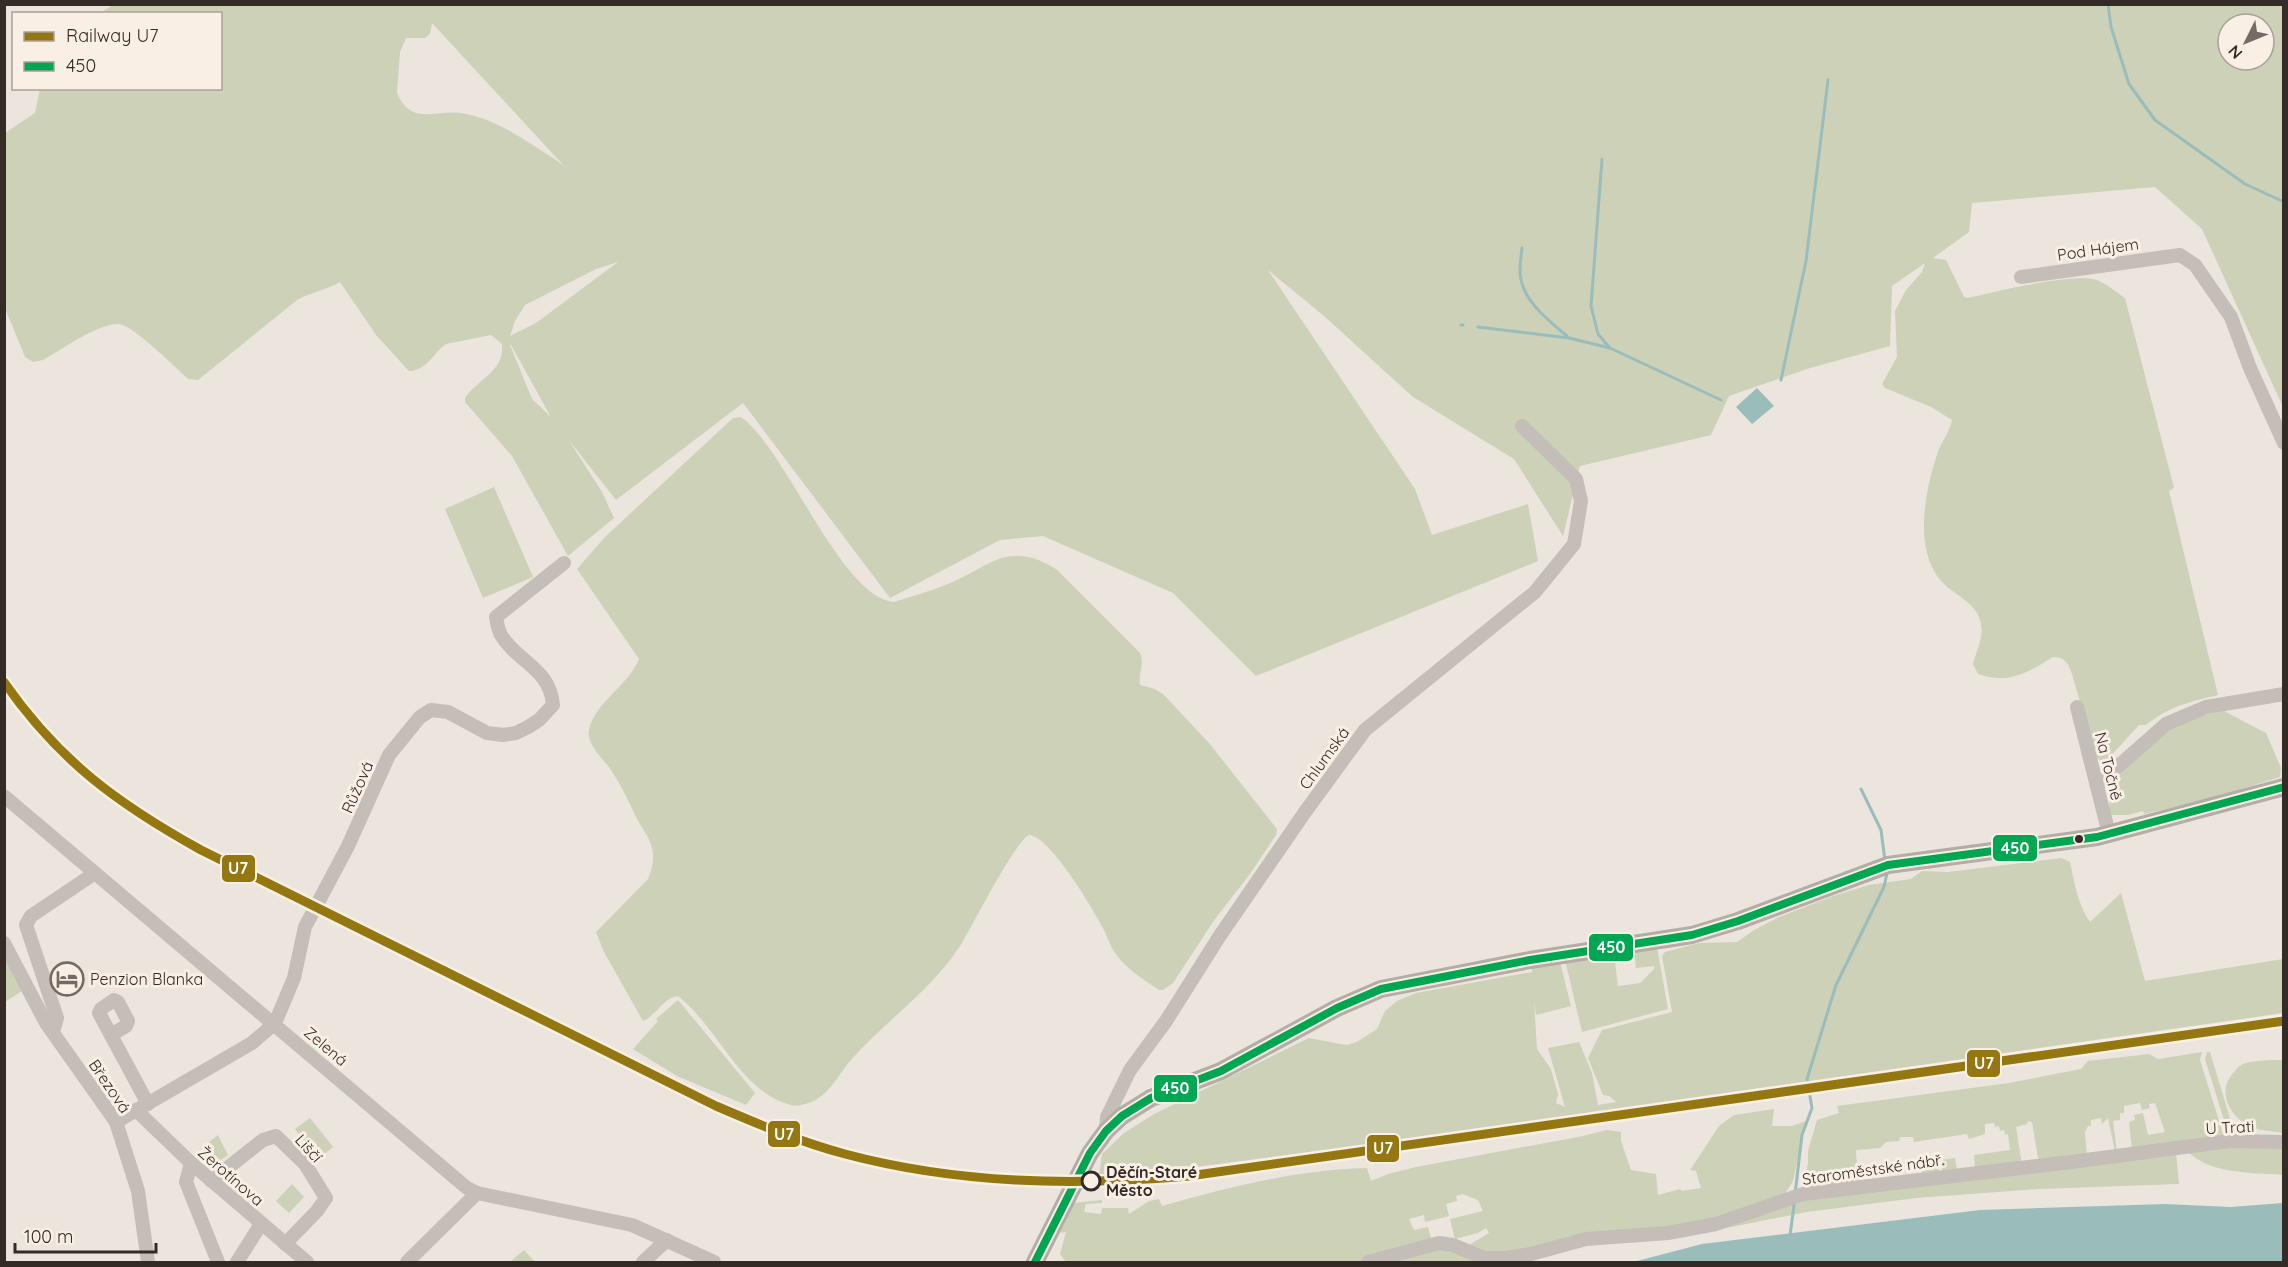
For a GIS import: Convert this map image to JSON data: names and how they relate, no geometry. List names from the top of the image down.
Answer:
{
  "streets": {
    "street": [
      "Pod Hájem",
      "Chlumská",
      "Na Točně",
      "Růžová",
      "Zelená",
      "Březová",
      "U Trati",
      "Liščí",
      "Staroměstské nábř.",
      "Žerotínova"
    ]
  },
  "crossings": [
    ["Růžová", "Zelená"],
    ["Růžová", "Březová"],
    ["Růžová", "Žerotínova"],
    ["U Trati", "Staroměstské nábř."],
    ["Liščí", "Žerotínova"]
  ],
  "places": {
    "hotel": ["Penzion Blanka"],
    "other": ["Děčín-Staré Město"]
  },
  "lines": ["rail line U7", "transit line 450"],
  "legend": ["Railway U7", "450"],
  "scale_bar": "100 m",
  "north": "bottom left"
}
